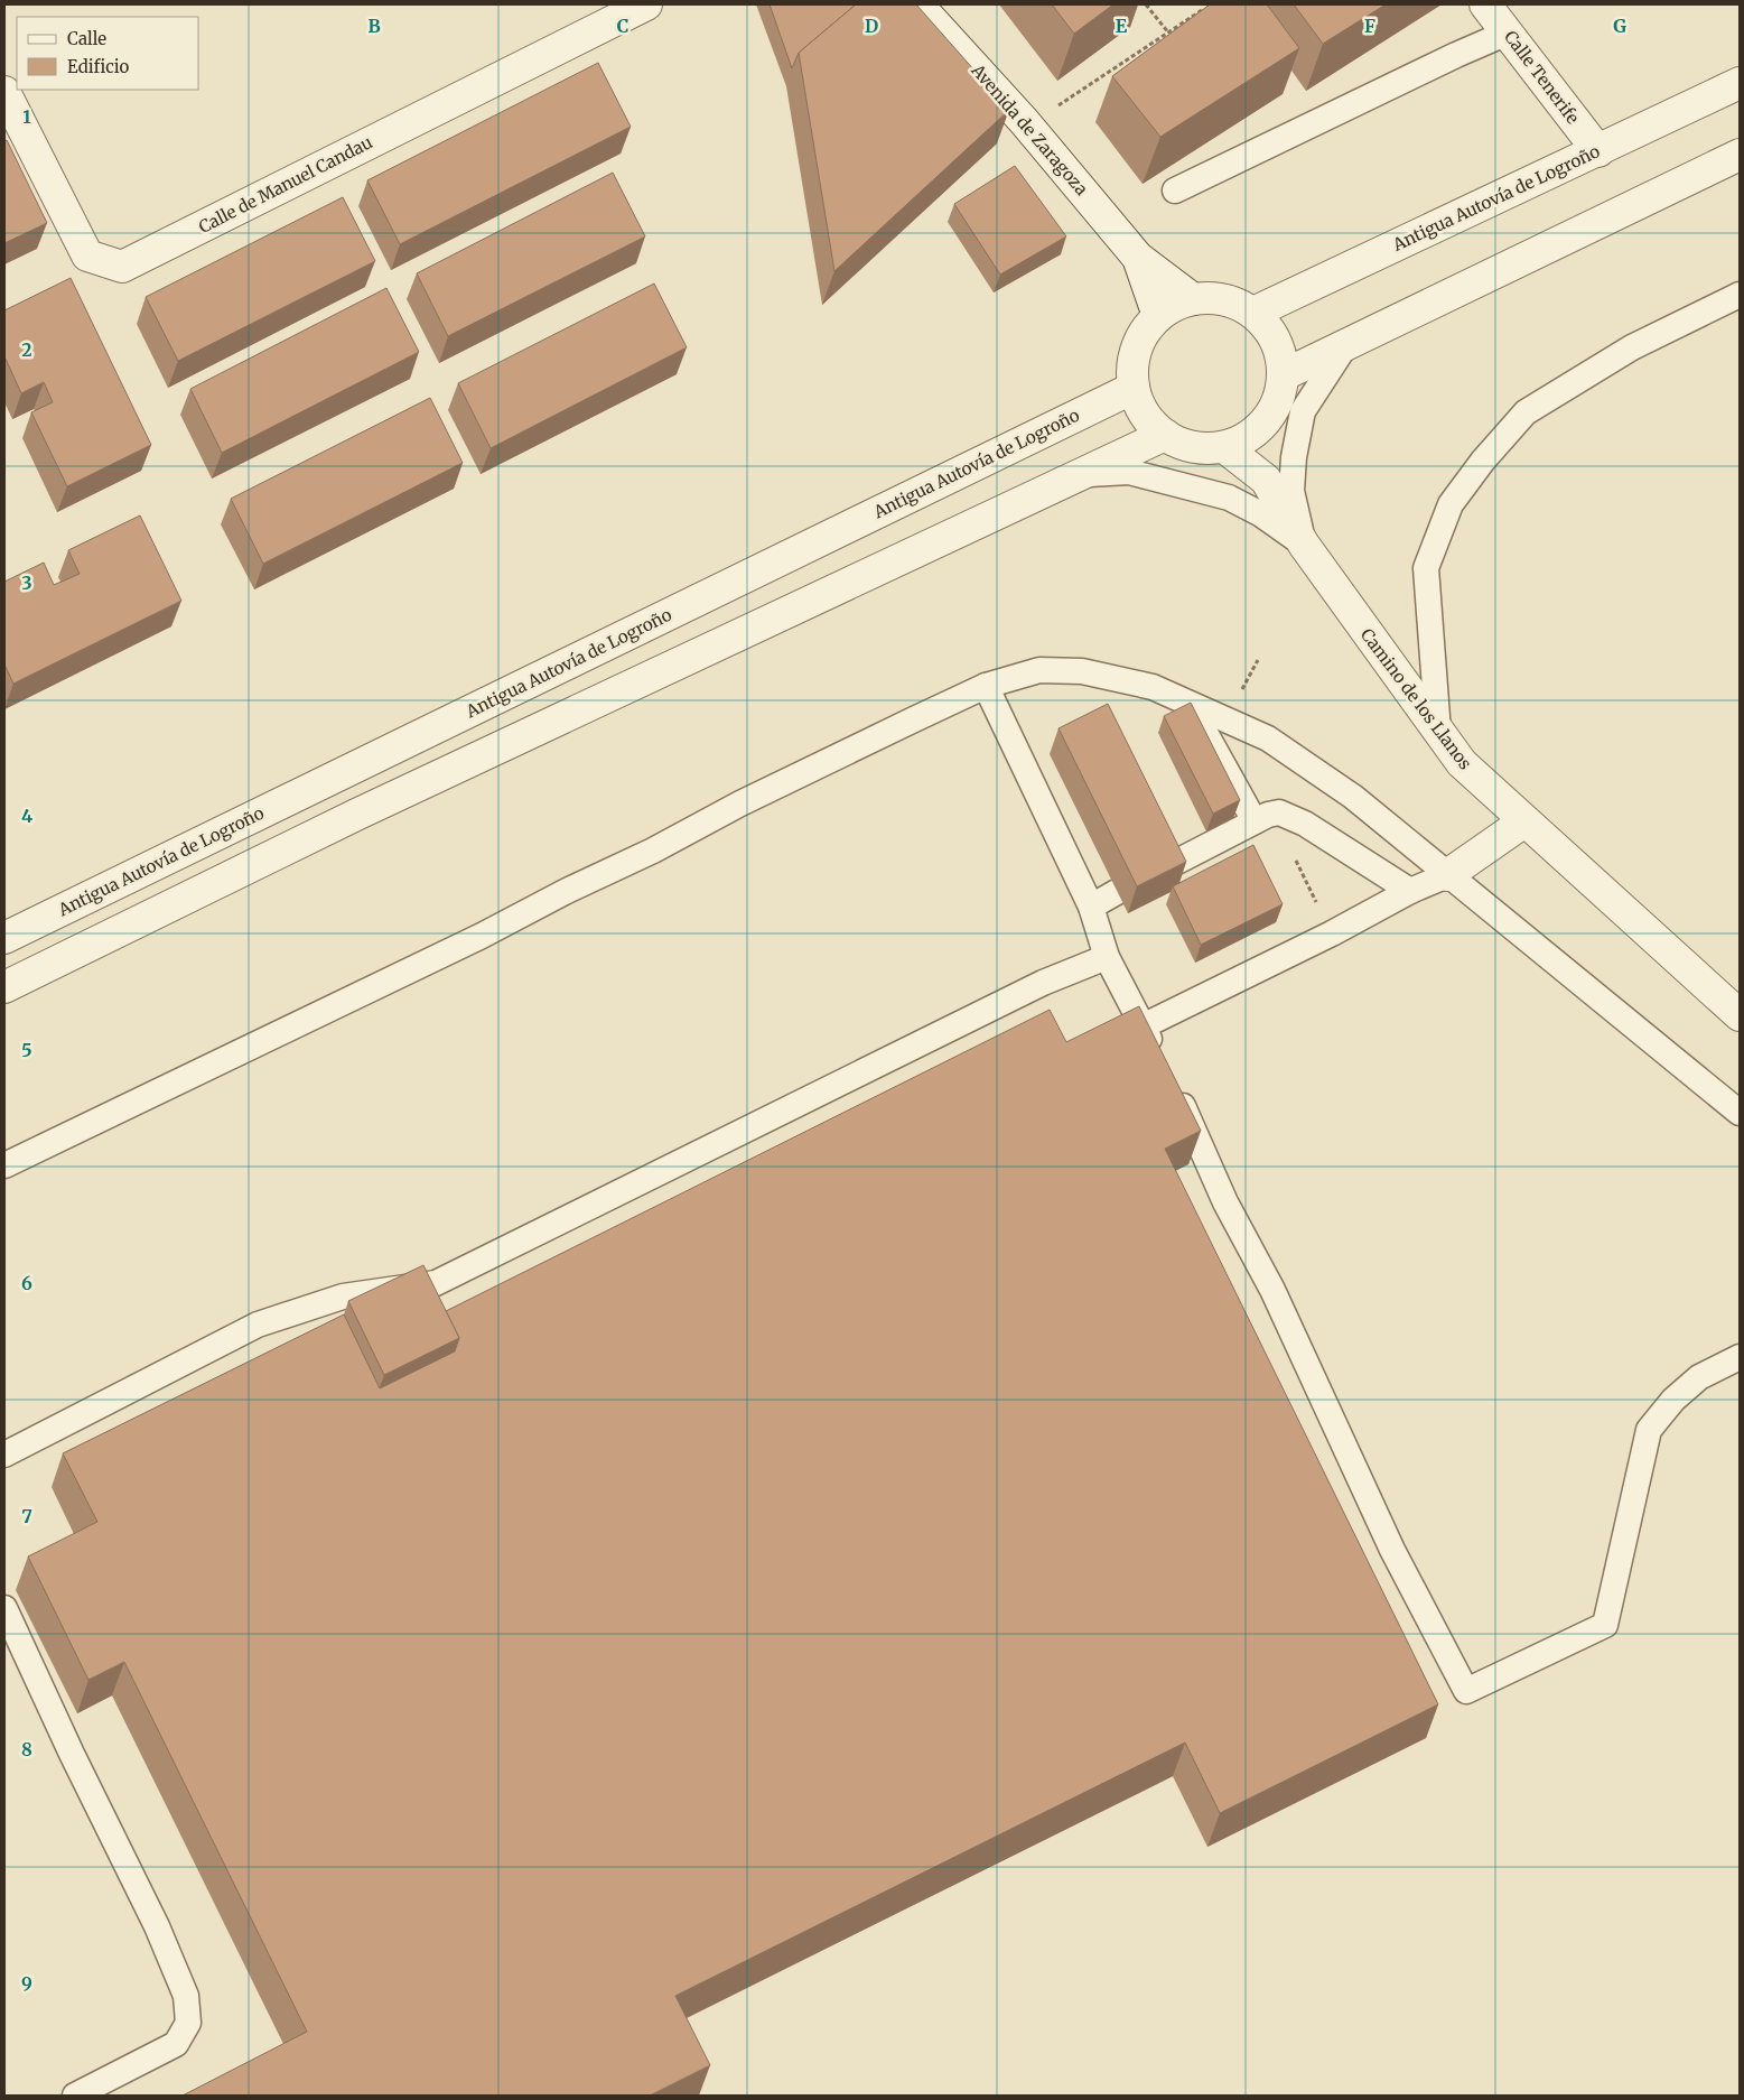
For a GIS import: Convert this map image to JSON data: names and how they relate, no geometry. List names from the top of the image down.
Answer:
{
  "streets": {
    "street": [
      "Calle Tenerife",
      "Avenida de Zaragoza",
      "Calle de Manuel Candau",
      "Antigua Autovía de Logroño",
      "Camino de los Llanos"
    ]
  },
  "crossings": [
    ["Calle Tenerife", "Antigua Autovía de Logroño"],
    ["Avenida de Zaragoza", "Antigua Autovía de Logroño"],
    ["Avenida de Zaragoza", "Camino de los Llanos"],
    ["Antigua Autovía de Logroño", "Camino de los Llanos"]
  ],
  "legend": ["Calle", "Edificio"],
  "grid": {
    "columns": [
      "B",
      "C",
      "D",
      "E",
      "F",
      "G"
    ],
    "rows": [
      "1",
      "2",
      "3",
      "4",
      "5",
      "6",
      "7",
      "8",
      "9"
    ]
  }
}
